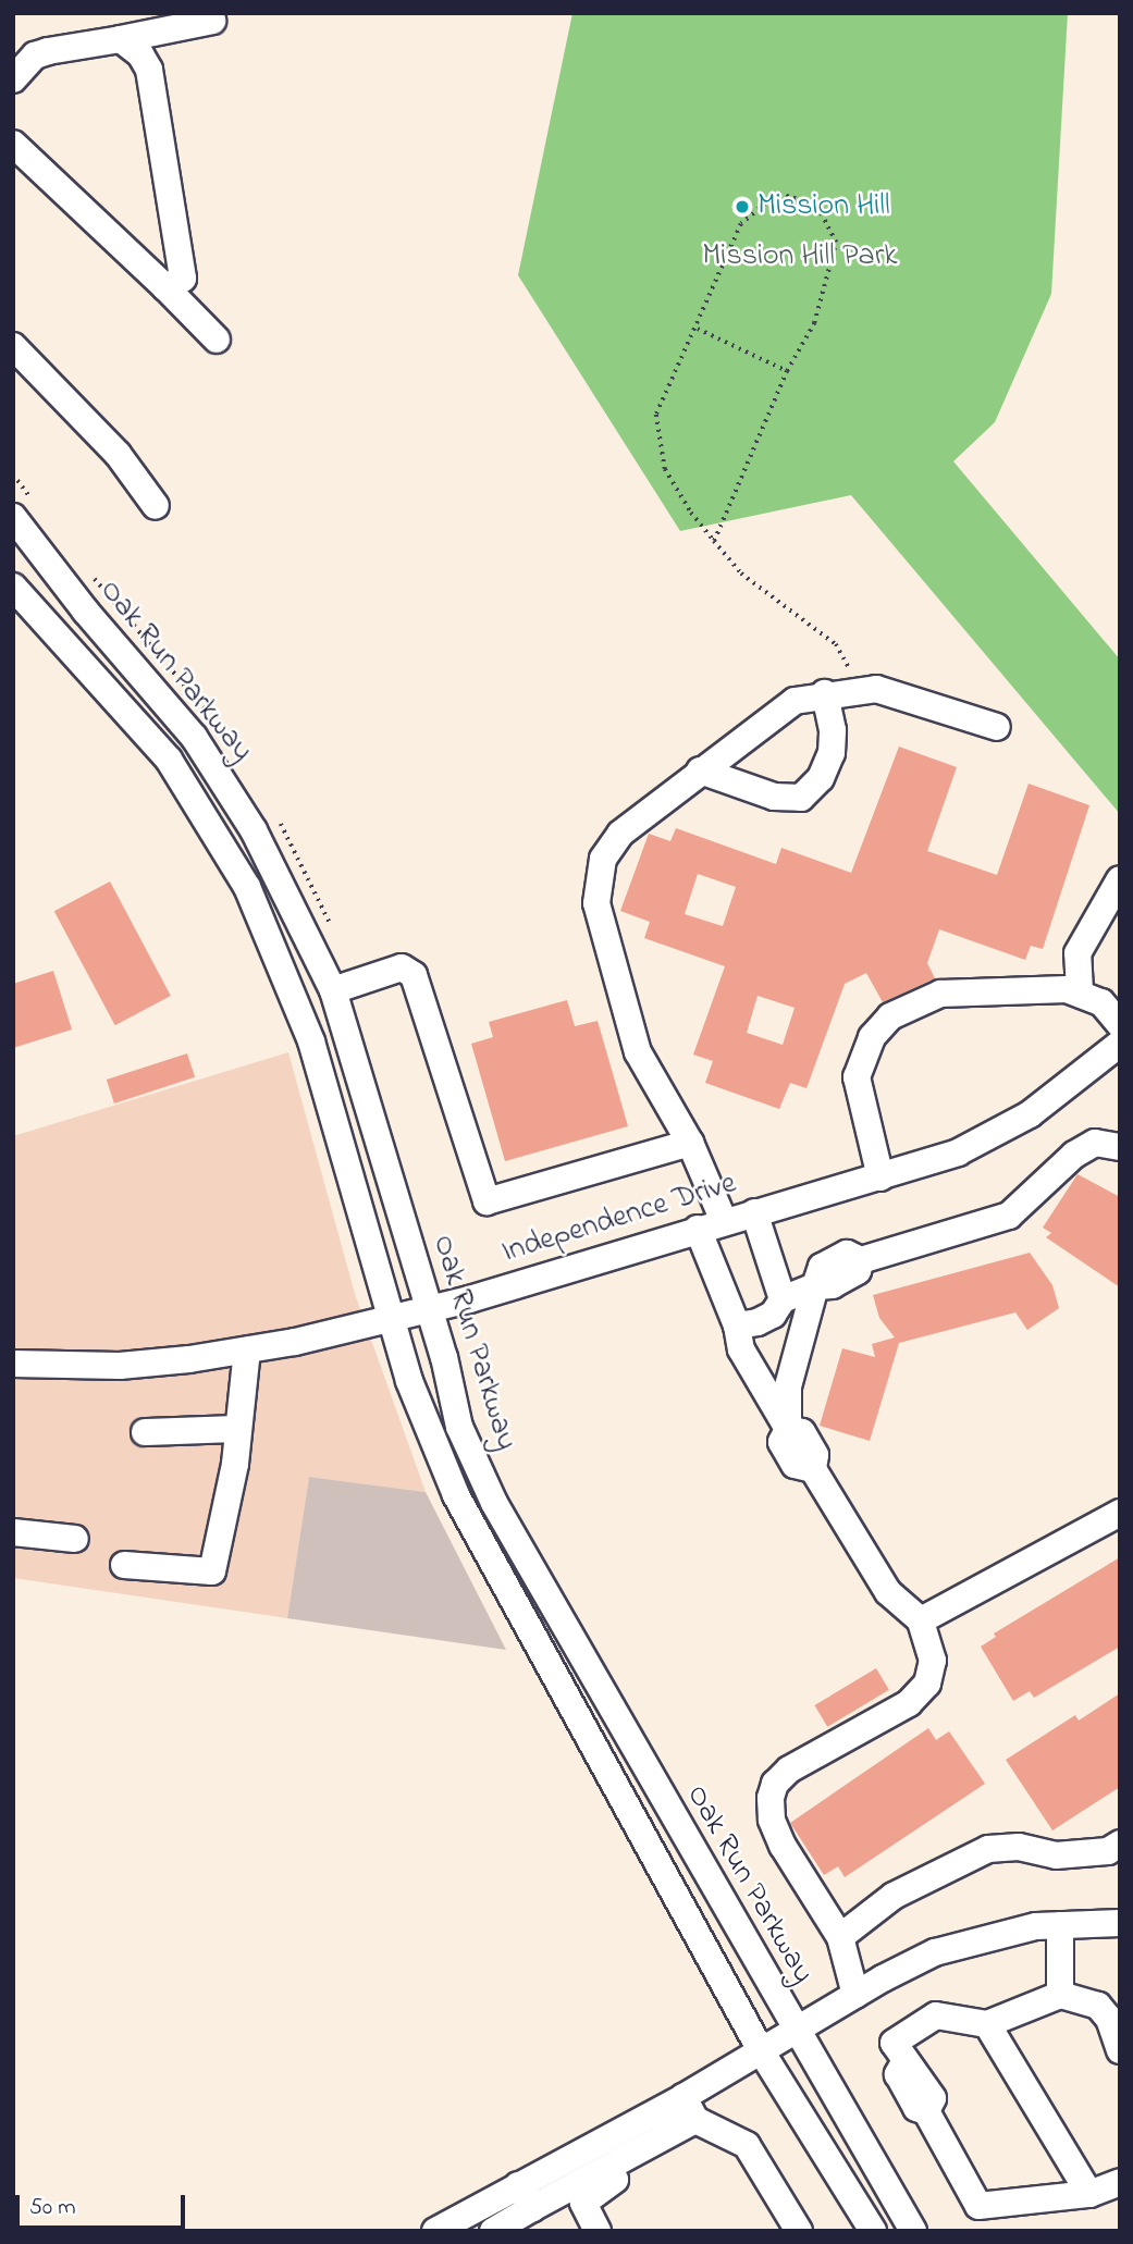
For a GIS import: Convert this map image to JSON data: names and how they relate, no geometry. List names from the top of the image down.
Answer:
{
  "streets": {
    "street": ["Oak Run Parkway", "Independence Drive"]
  },
  "crossings": [
    ["Oak Run Parkway", "Independence Drive"]
  ],
  "parks": ["Mission Hill Park"],
  "places": ["Mission Hill"],
  "scale_bar": "50 m"
}
